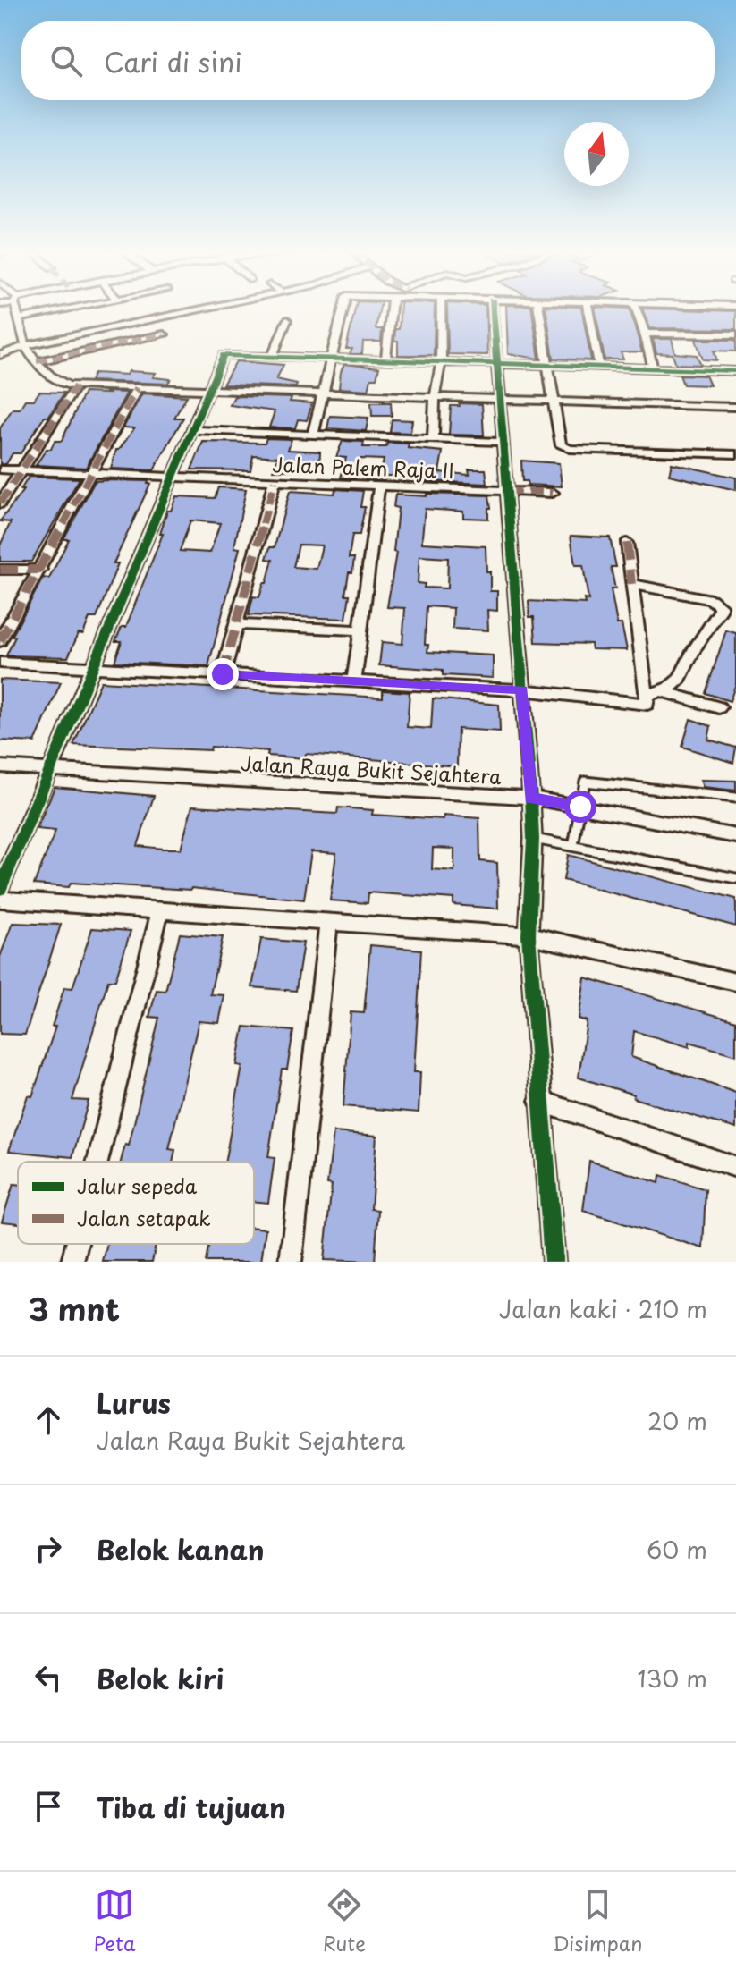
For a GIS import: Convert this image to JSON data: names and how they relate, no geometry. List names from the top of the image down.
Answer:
{
  "streets": {
    "street": ["Jalan Palem Raja II", "Jalan Raya Bukit Sejahtera"]
  },
  "legend": ["Jalur sepeda", "Jalan setapak"],
  "north": "top",
  "page": {
    "search": "Cari di sini",
    "heading": ["3 mnt", "Jalan kaki · 210 m"],
    "list": [
      ["Lurus", "Jalan Raya Bukit Sejahtera", "20 m"],
      ["Belok kanan", "60 m"],
      ["Belok kiri", "130 m"],
      "Tiba di tujuan"
    ],
    "nav": ["Peta", "Rute", "Disimpan"]
  }
}
